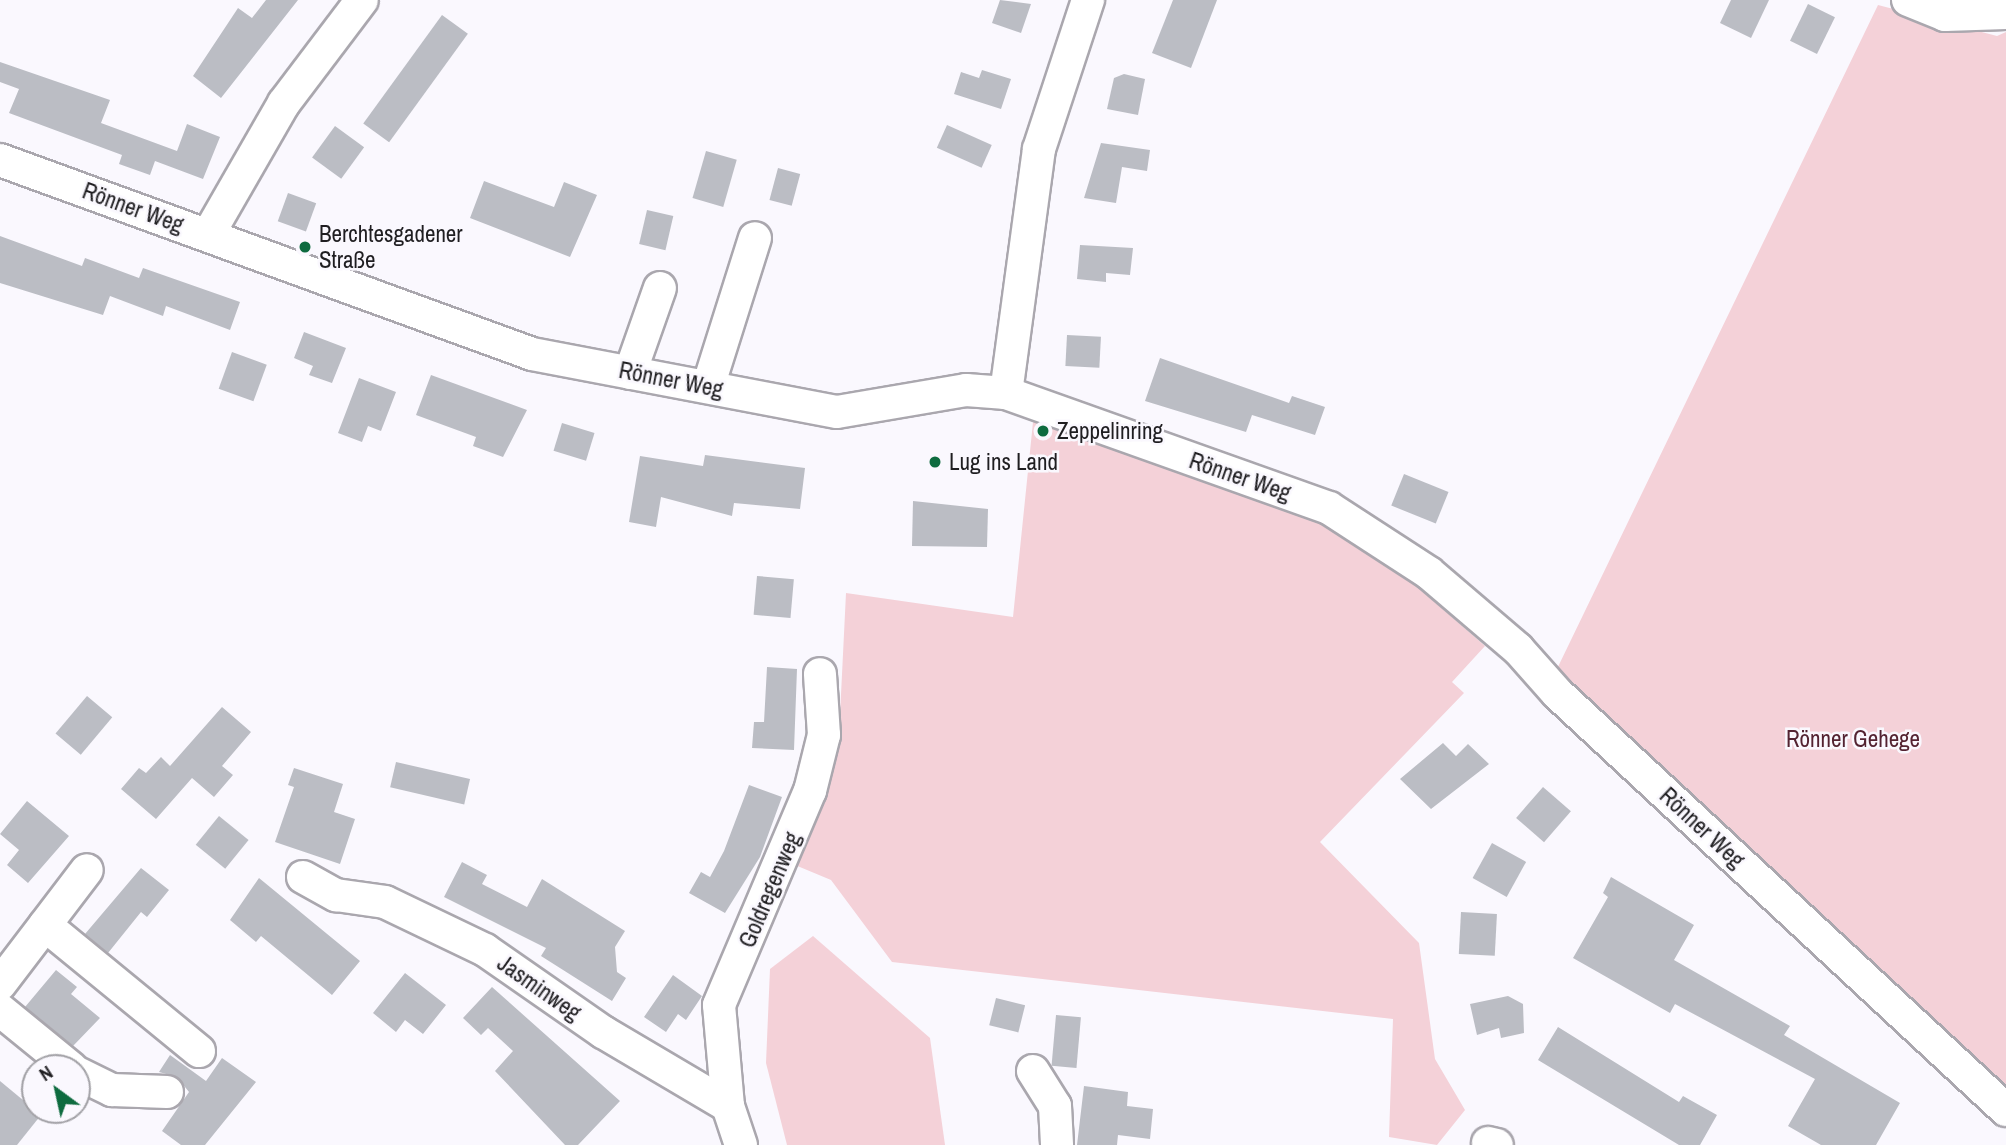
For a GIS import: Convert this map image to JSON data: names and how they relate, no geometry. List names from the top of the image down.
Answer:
{
  "streets": {
    "street": ["Rönner Weg", "Goldregenweg", "Jasminweg"]
  },
  "crossings": [
    ["Goldregenweg", "Jasminweg"]
  ],
  "parks": ["Rönner Gehege"],
  "places": ["Berchtesgadener Straße", "Zeppelinring", "Lug ins Land"],
  "north": "top left"
}
